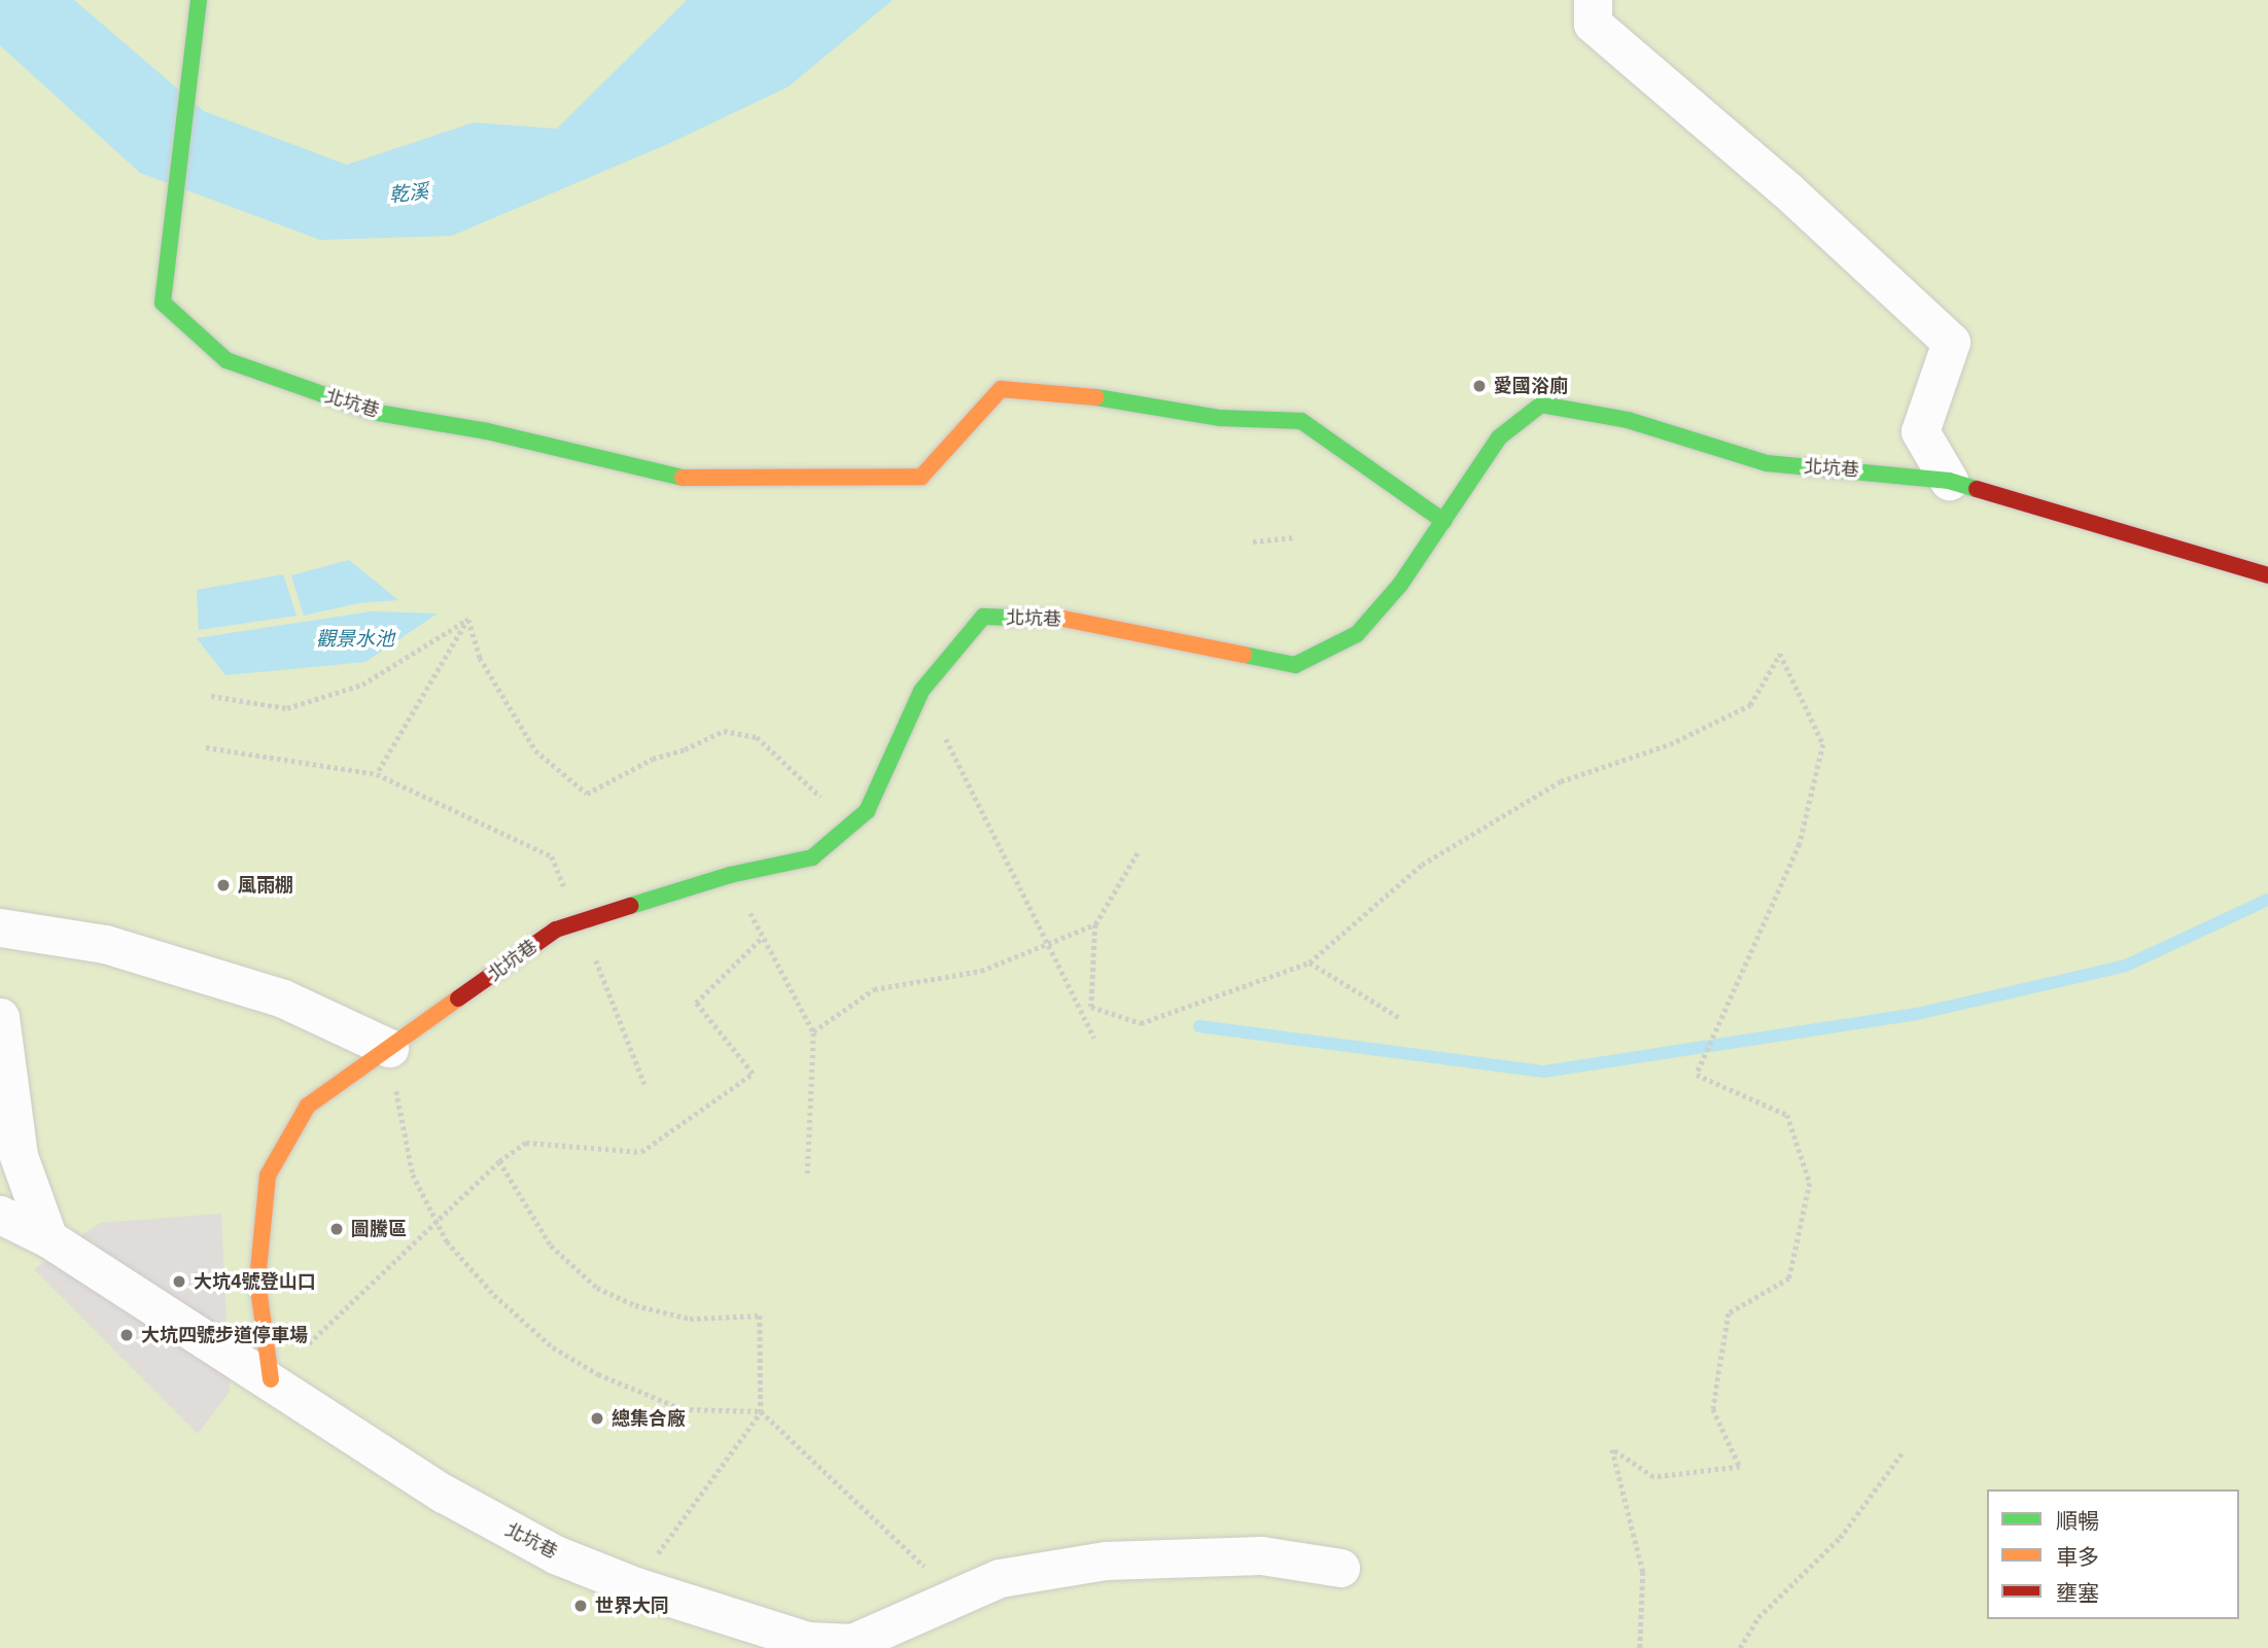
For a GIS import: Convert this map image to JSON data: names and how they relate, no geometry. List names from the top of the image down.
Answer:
{
  "streets": {
    "street": ["北坑巷"]
  },
  "water": ["乾溪", "觀景水池"],
  "places": [
    "愛國浴廁",
    "風雨棚",
    "圖騰區",
    "大坑4號登山口",
    "大坑四號步道停車場",
    "總集合廠",
    "世界大同"
  ],
  "legend": ["順暢", "車多", "壅塞"]
}
